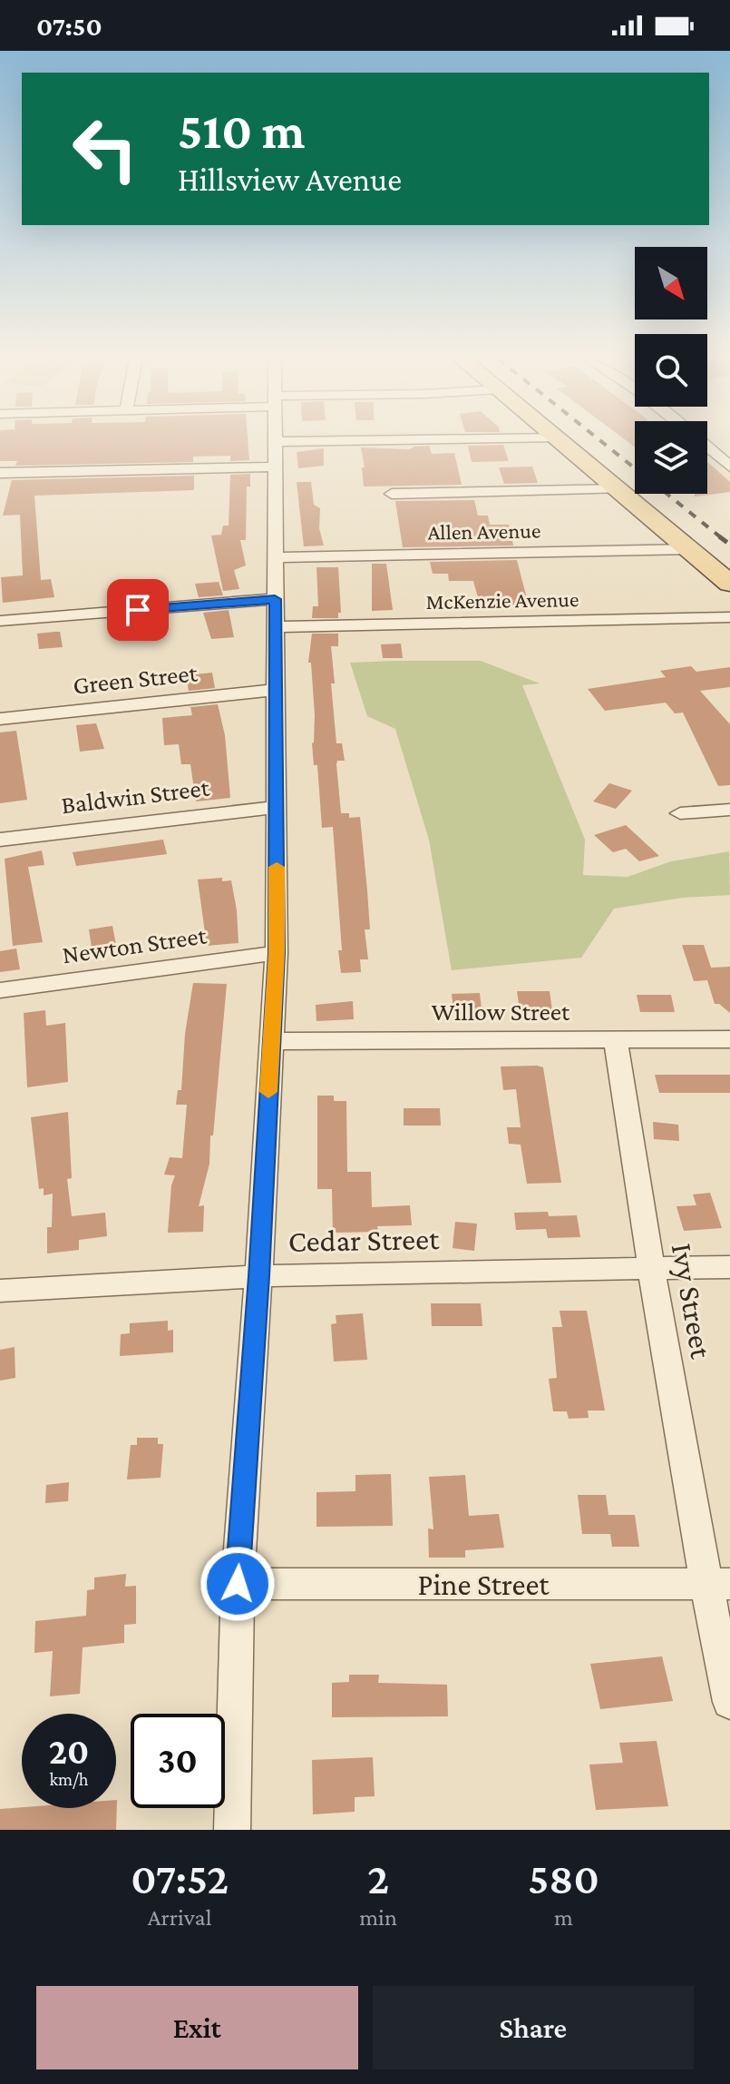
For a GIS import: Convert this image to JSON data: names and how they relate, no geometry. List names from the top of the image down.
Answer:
{
  "streets": {
    "street": [
      "Allen Avenue",
      "McKenzie Avenue",
      "Green Street",
      "Baldwin Street",
      "Newton Street",
      "Willow Street",
      "Cedar Street",
      "Ivy Street",
      "Pine Street"
    ]
  },
  "crossings": [
    ["Willow Street", "Ivy Street"],
    ["Cedar Street", "Ivy Street"],
    ["Ivy Street", "Pine Street"]
  ],
  "north": "bottom right",
  "page": {
    "status": "07:50",
    "turn": ["510 m", "Hillsview Avenue"],
    "speed": "20 km/h",
    "limit": "30",
    "eta": [
      "07:52",
      "Arrival",
      "2",
      "min",
      "580",
      "m"
    ],
    "buttons": ["Exit", "Share"]
  }
}
